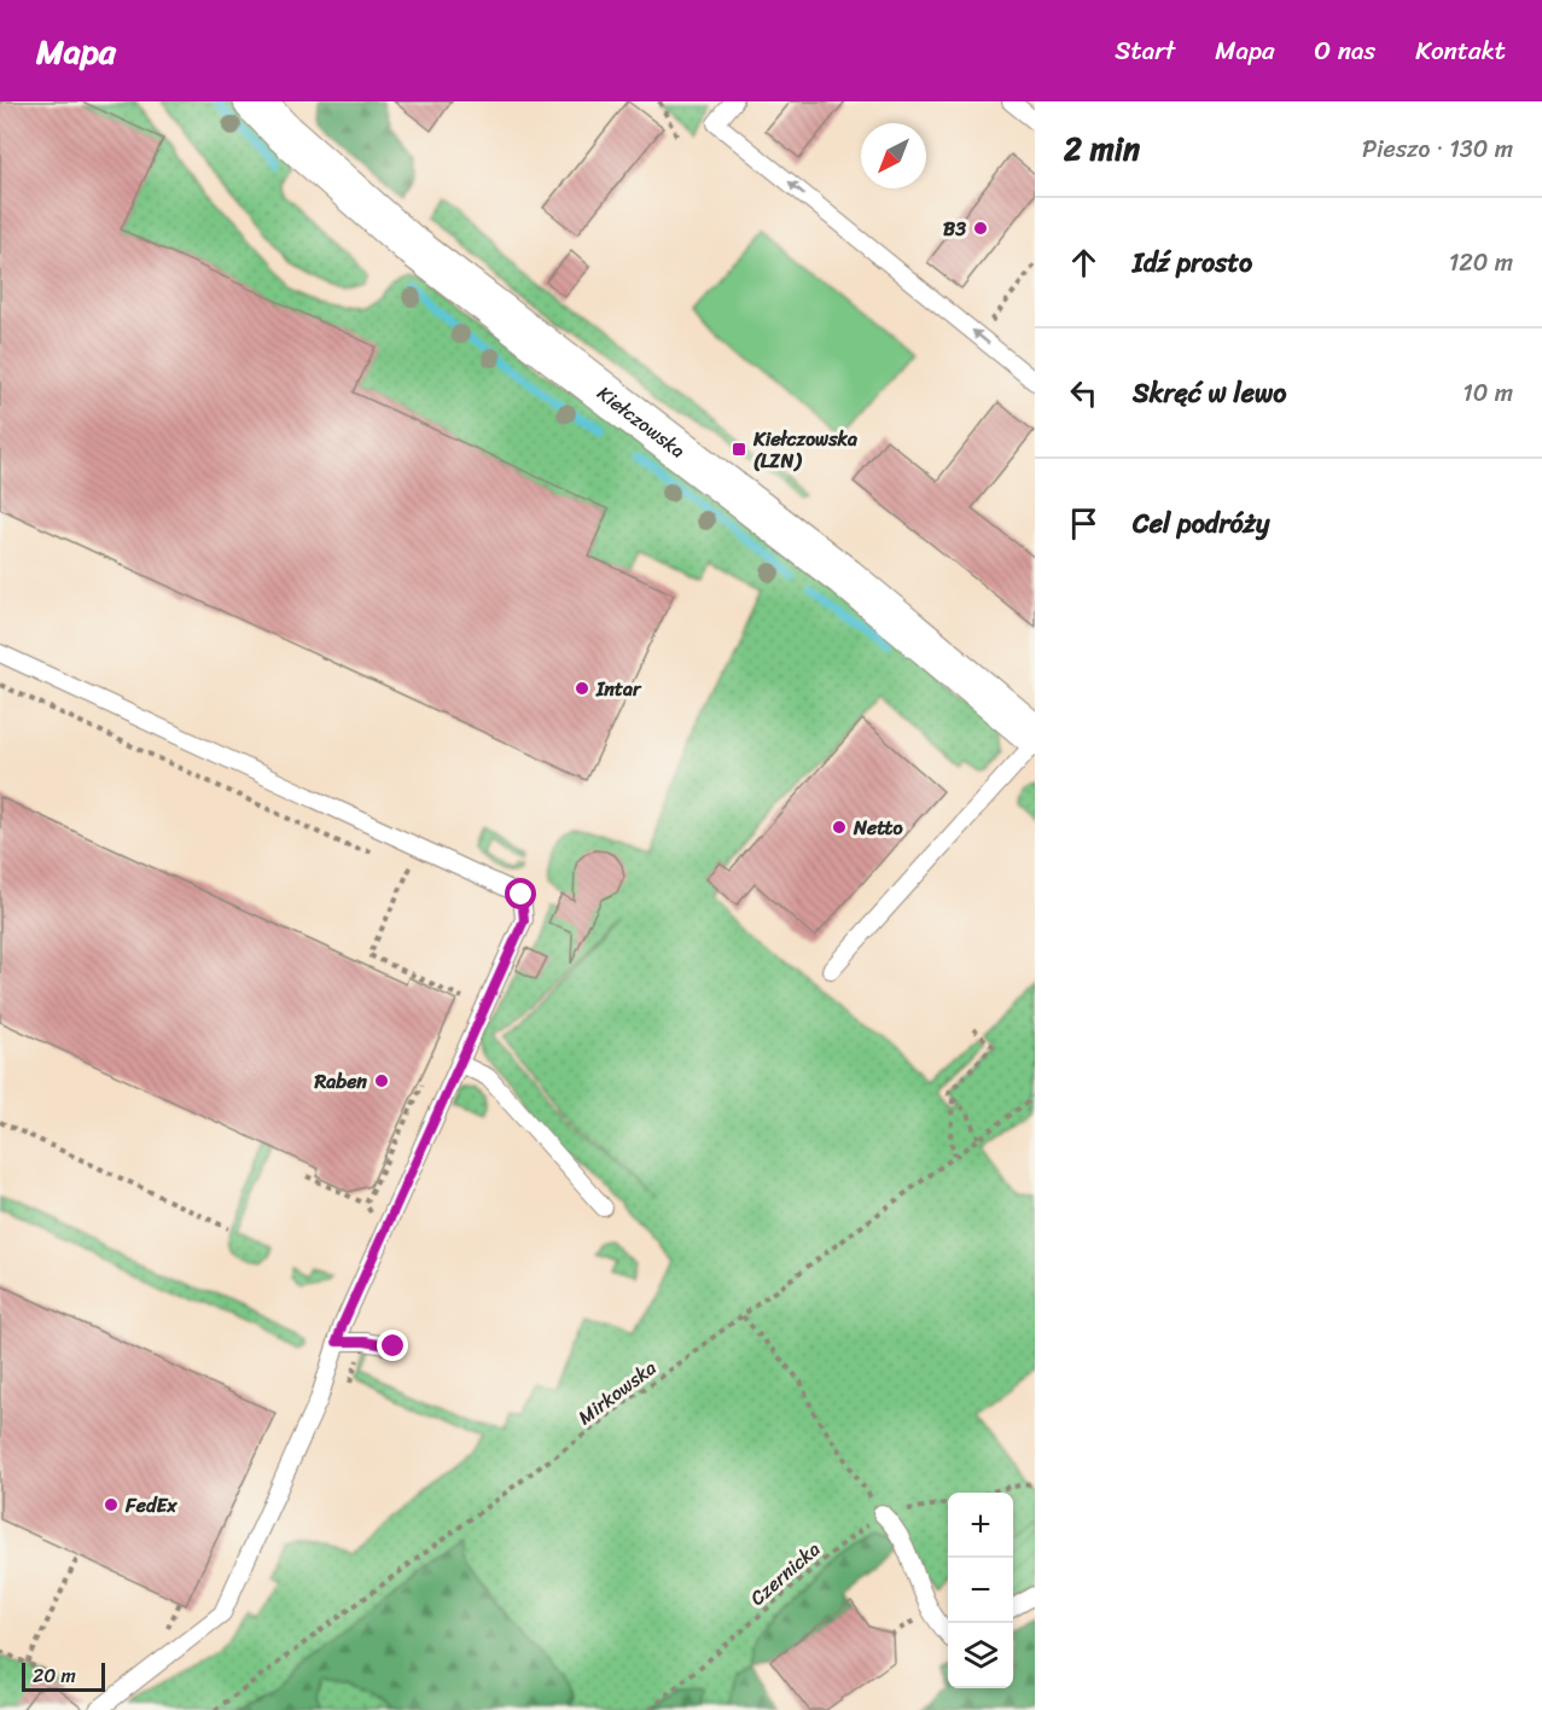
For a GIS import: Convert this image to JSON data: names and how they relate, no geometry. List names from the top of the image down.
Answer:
{
  "streets": {
    "street": ["Kiełczowska"],
    "path": ["Mirkowska", "Czernicka"]
  },
  "places": {
    "other": [
      "B3",
      "Intar",
      "Netto",
      "Raben",
      "FedEx"
    ],
    "transit": ["Kiełczowska (LZN)"]
  },
  "scale_bar": "20 m",
  "north": "bottom left",
  "page": {
    "header": "Mapa",
    "nav": [
      "Start",
      "Mapa",
      "O nas",
      "Kontakt"
    ],
    "heading": ["2 min", "Pieszo · 130 m"],
    "list": [
      ["Idź prosto", "120 m"],
      ["Skręć w lewo", "10 m"],
      "Cel podróży"
    ],
    "map_buttons": ["+", "−"],
    "scale": "20 m"
  }
}
